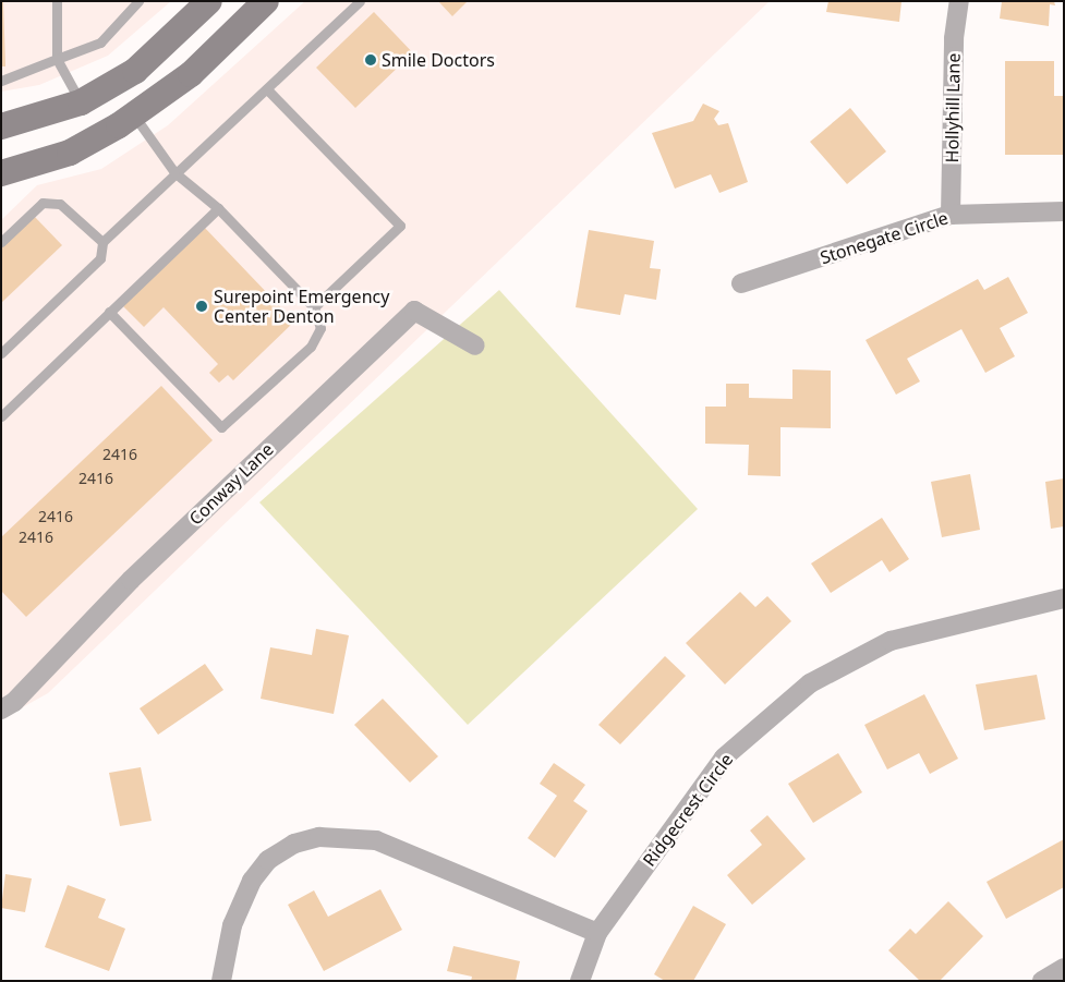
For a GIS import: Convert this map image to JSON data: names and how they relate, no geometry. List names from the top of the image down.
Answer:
{
  "streets": {
    "street": [
      "Hollyhill Lane",
      "Stonegate Circle",
      "Conway Lane",
      "Ridgecrest Circle"
    ]
  },
  "crossings": [
    ["Hollyhill Lane", "Stonegate Circle"]
  ],
  "places": ["Smile Doctors", "Surepoint Emergency Center Denton"],
  "house_numbers": [
    "2416",
    "2416",
    "2416",
    "2416"
  ]
}
